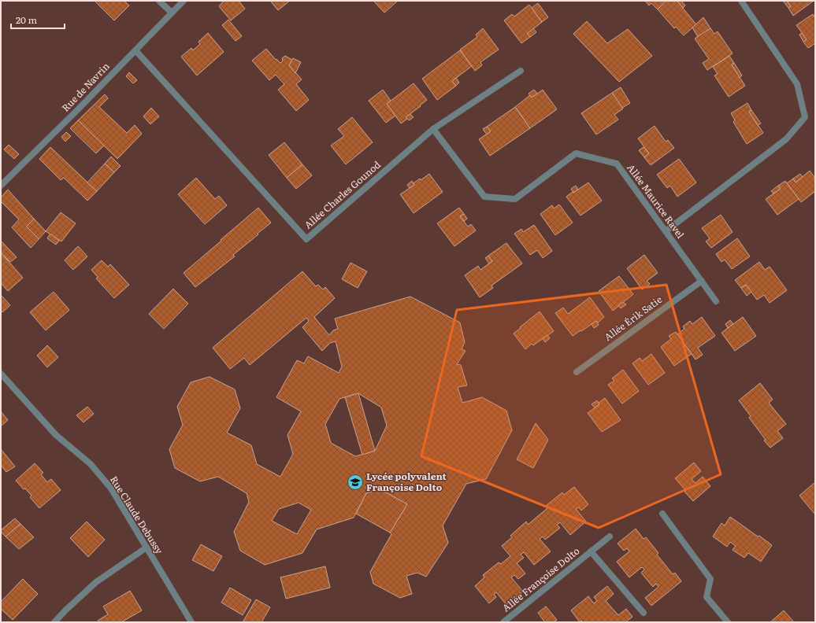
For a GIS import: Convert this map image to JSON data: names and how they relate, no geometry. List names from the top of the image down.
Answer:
{
  "streets": {
    "street": [
      "Rue de Navrin",
      "Allée Charles Gounod",
      "Allée Maurice Ravel",
      "Allée Érik Satie",
      "Rue Claude Debussy",
      "Allée Françoise Dolto"
    ]
  },
  "crossings": [
    ["Rue de Navrin", "Allée Charles Gounod"],
    ["Allée Charles Gounod", "Allée Maurice Ravel"],
    ["Allée Maurice Ravel", "Allée Érik Satie"]
  ],
  "places": {
    "school or university": ["Lycée polyvalent Françoise Dolto"]
  },
  "scale_bar": "20 m"
}
